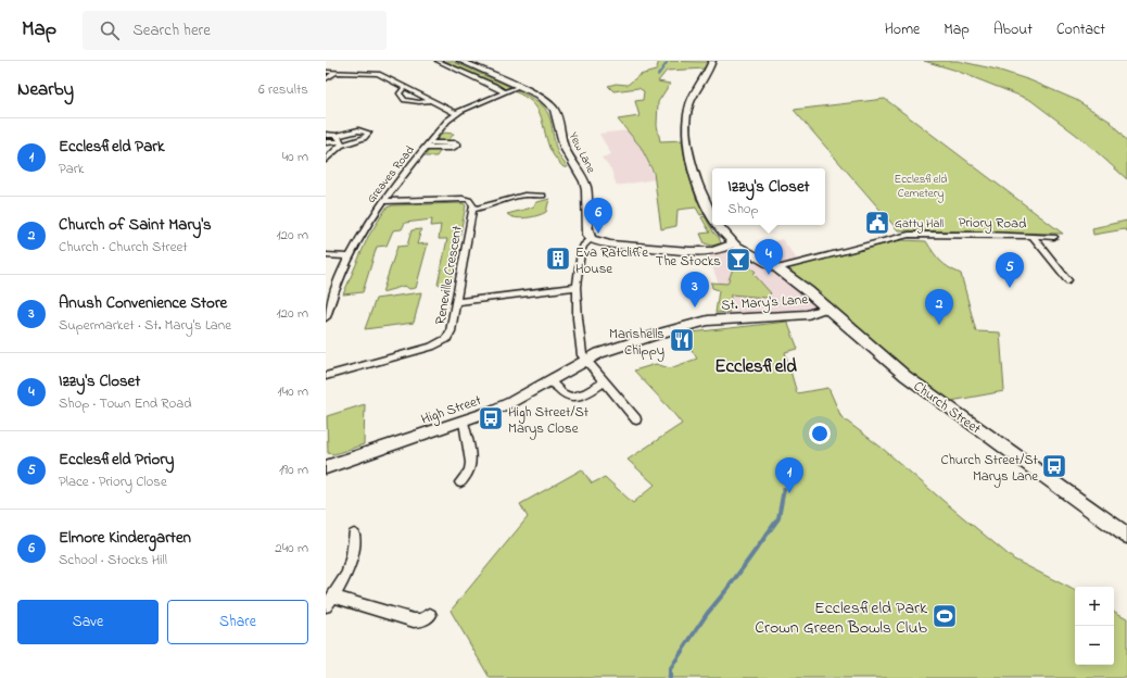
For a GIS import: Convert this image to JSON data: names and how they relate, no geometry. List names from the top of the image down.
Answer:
{
  "streets": {
    "main road": ["Yew Lane", "Church Street"],
    "street": [
      "Greaves Road",
      "Priory Road",
      "Reneville Crescent",
      "St. Mary's Lane",
      "High Street"
    ]
  },
  "crossings": [
    ["Yew Lane", "Greaves Road"],
    ["Greaves Road", "Reneville Crescent"],
    ["Priory Road", "Church Street"],
    ["St. Mary's Lane", "Church Street"],
    ["St. Mary's Lane", "High Street"]
  ],
  "districts": ["Ecclesfield"],
  "parks": ["Ecclesfield Cemetery"],
  "places": {
    "public building": ["Gatty Hall"],
    "building": ["Eva Ratcliffe House"],
    "bar": ["The Stocks"],
    "restaurant": ["Marishells Chippy"],
    "bus stop": ["High Street/St Marys Close", "Church Street/St Marys Lane"],
    "sports": ["Ecclesfield Park Crown Green Bowls Club"]
  },
  "page": {
    "header": "Map",
    "search": "Search here",
    "nav": [
      "Home",
      "Map",
      "About",
      "Contact"
    ],
    "heading": ["Nearby", "6 results"],
    "list": [
      {
        "mark": "1",
        "name": "Ecclesfield Park",
        "note": "Park",
        "value": "40 m"
      },
      {
        "mark": "2",
        "name": "Church of Saint Mary's",
        "note": "Church · Church Street",
        "value": "120 m"
      },
      {
        "mark": "3",
        "name": "Anush Convenience Store",
        "note": "Supermarket · St. Mary's Lane",
        "value": "120 m"
      },
      {
        "mark": "4",
        "name": "Izzy's Closet",
        "note": "Shop · Town End Road",
        "value": "140 m"
      },
      {
        "mark": "5",
        "name": "Ecclesfield Priory",
        "note": "Place · Priory Close",
        "value": "190 m"
      },
      {
        "mark": "6",
        "name": "Elmore Kindergarten",
        "note": "School · Stocks Hill",
        "value": "240 m"
      }
    ],
    "popup": ["Izzy's Closet", "Shop"],
    "pins": [
      "6",
      "4",
      "5",
      "3",
      "2",
      "1"
    ],
    "buttons": ["Save", "Share"],
    "map_buttons": ["+", "−"]
  }
}
